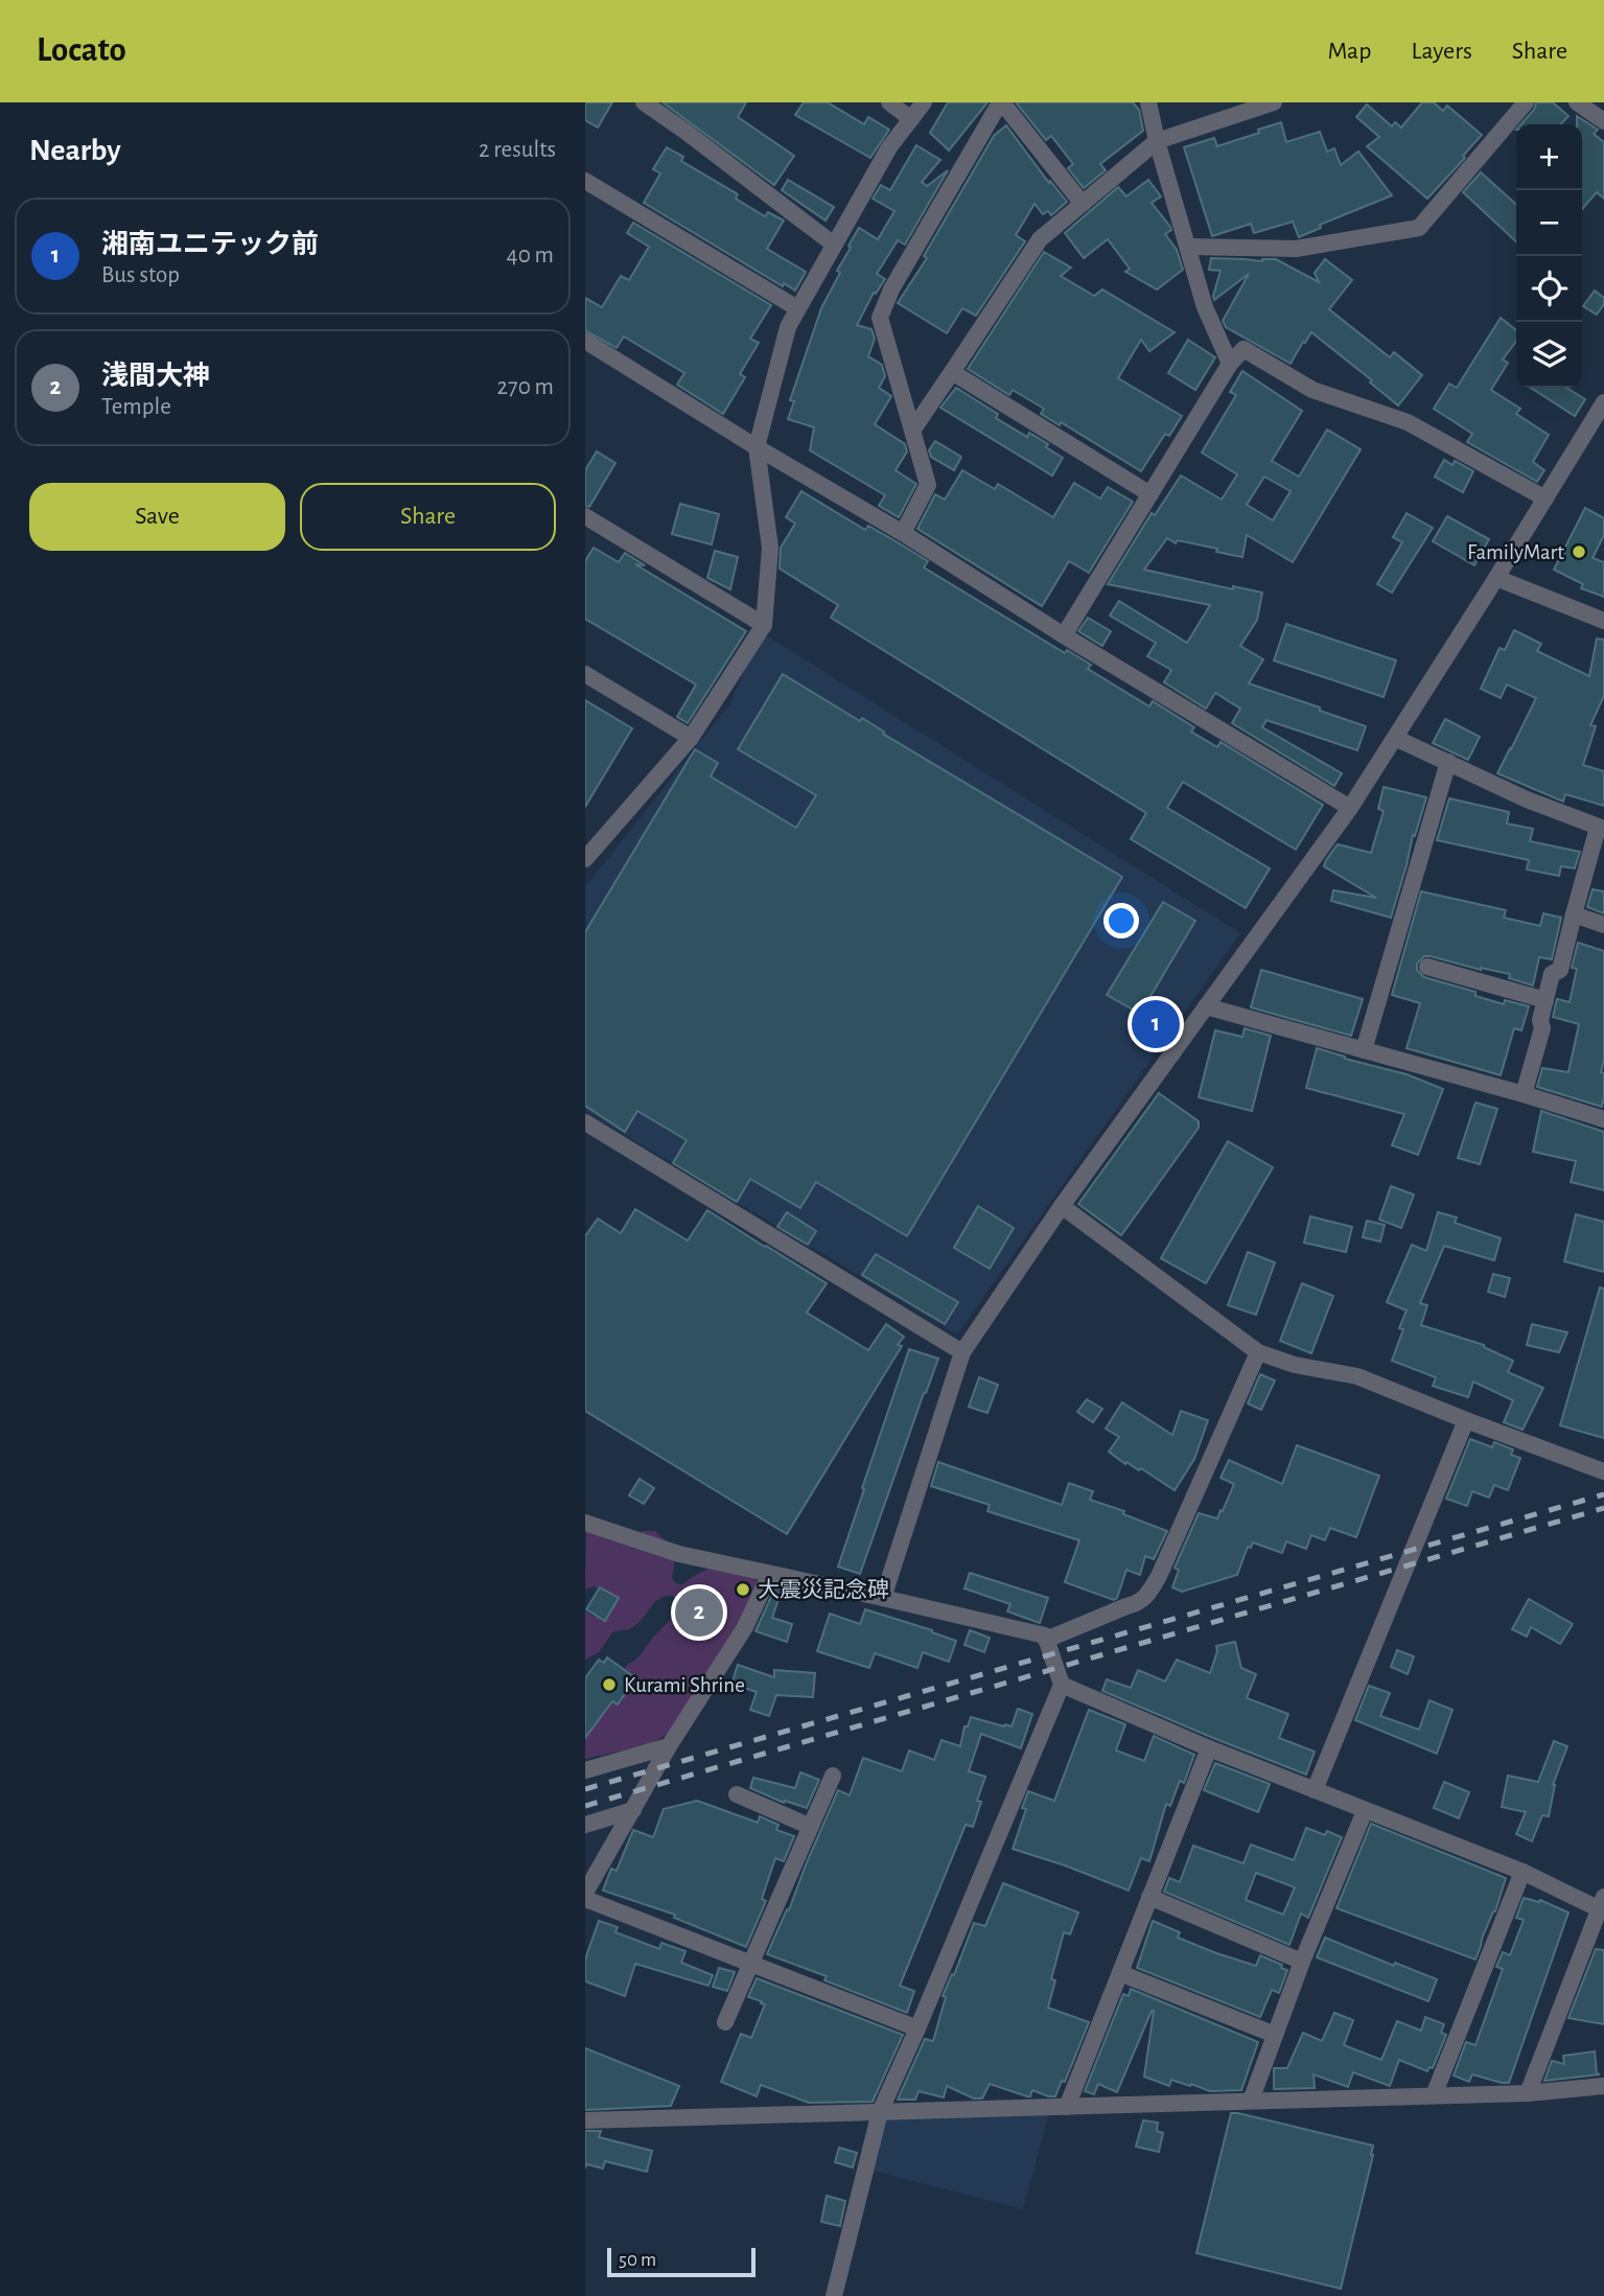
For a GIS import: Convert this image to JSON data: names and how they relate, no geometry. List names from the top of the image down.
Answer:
{
  "places": ["FamilyMart", "大震災記念碑", "Kurami Shrine"],
  "scale_bar": "50 m",
  "page": {
    "header": "Locato",
    "nav": ["Map", "Layers", "Share"],
    "heading": ["Nearby", "2 results"],
    "map_buttons": ["+", "−"],
    "list": [
      {
        "mark": "1",
        "name": "湘南ユニテック前",
        "note": "Bus stop",
        "value": "40 m"
      },
      {
        "mark": "2",
        "name": "浅間大神",
        "note": "Temple",
        "value": "270 m"
      }
    ],
    "buttons": ["Save", "Share"],
    "pins": ["1", "2"],
    "scale": "50 m"
  }
}
